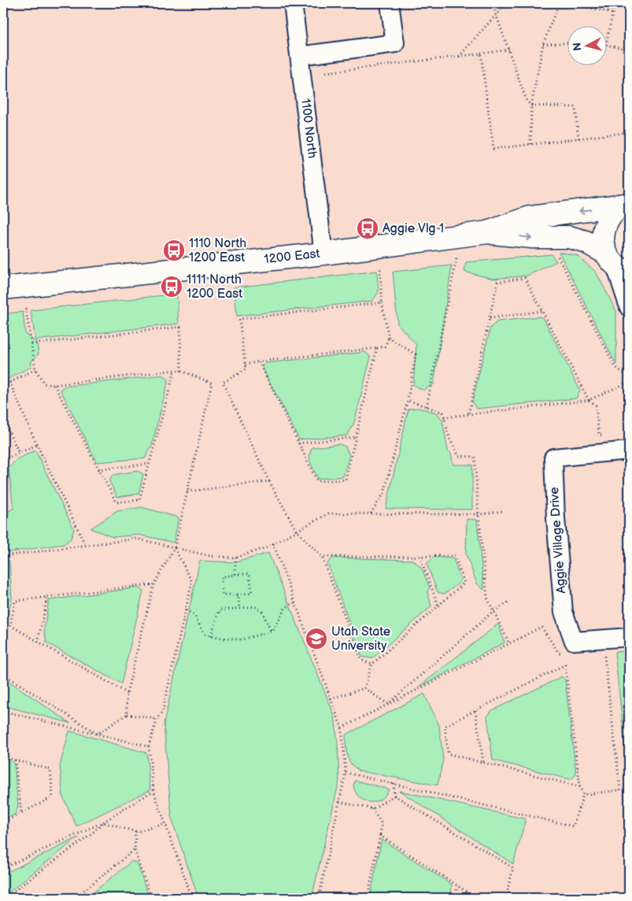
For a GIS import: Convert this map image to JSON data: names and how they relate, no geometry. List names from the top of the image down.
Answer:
{
  "streets": {
    "main road": ["1200 East"],
    "street": ["1100 North", "Aggie Village Drive"]
  },
  "crossings": [
    ["1100 North", "1200 East"]
  ],
  "places": {
    "bus stop": ["Aggie Vlg 1", "1110 North 1200 East", "1111 North 1200 East"],
    "school or university": ["Utah State University"]
  },
  "north": "left"
}
